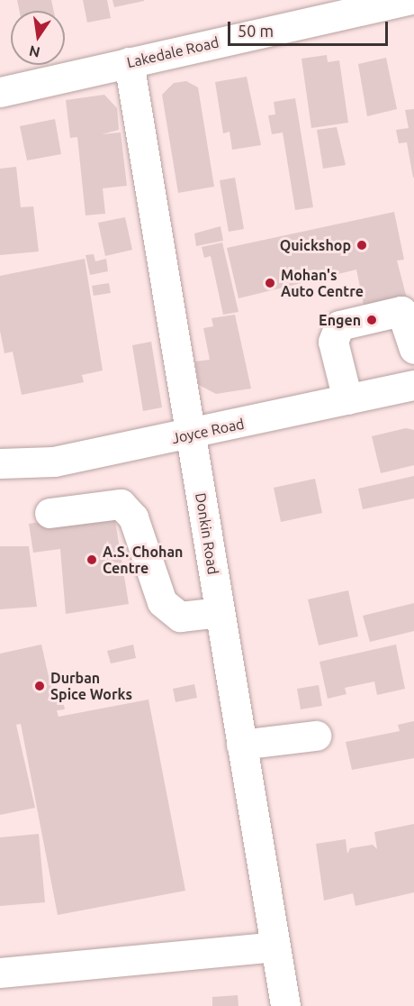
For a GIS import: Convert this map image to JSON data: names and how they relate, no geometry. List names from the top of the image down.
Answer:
{
  "streets": {
    "street": ["Lakedale Road", "Joyce Road", "Donkin Road"]
  },
  "crossings": [
    ["Lakedale Road", "Donkin Road"],
    ["Joyce Road", "Donkin Road"]
  ],
  "places": [
    "Quickshop",
    "Mohan's Auto Centre",
    "Engen",
    "A.S. Chohan Centre",
    "Durban Spice Works"
  ],
  "scale_bar": "50 m",
  "north": "bottom"
}
